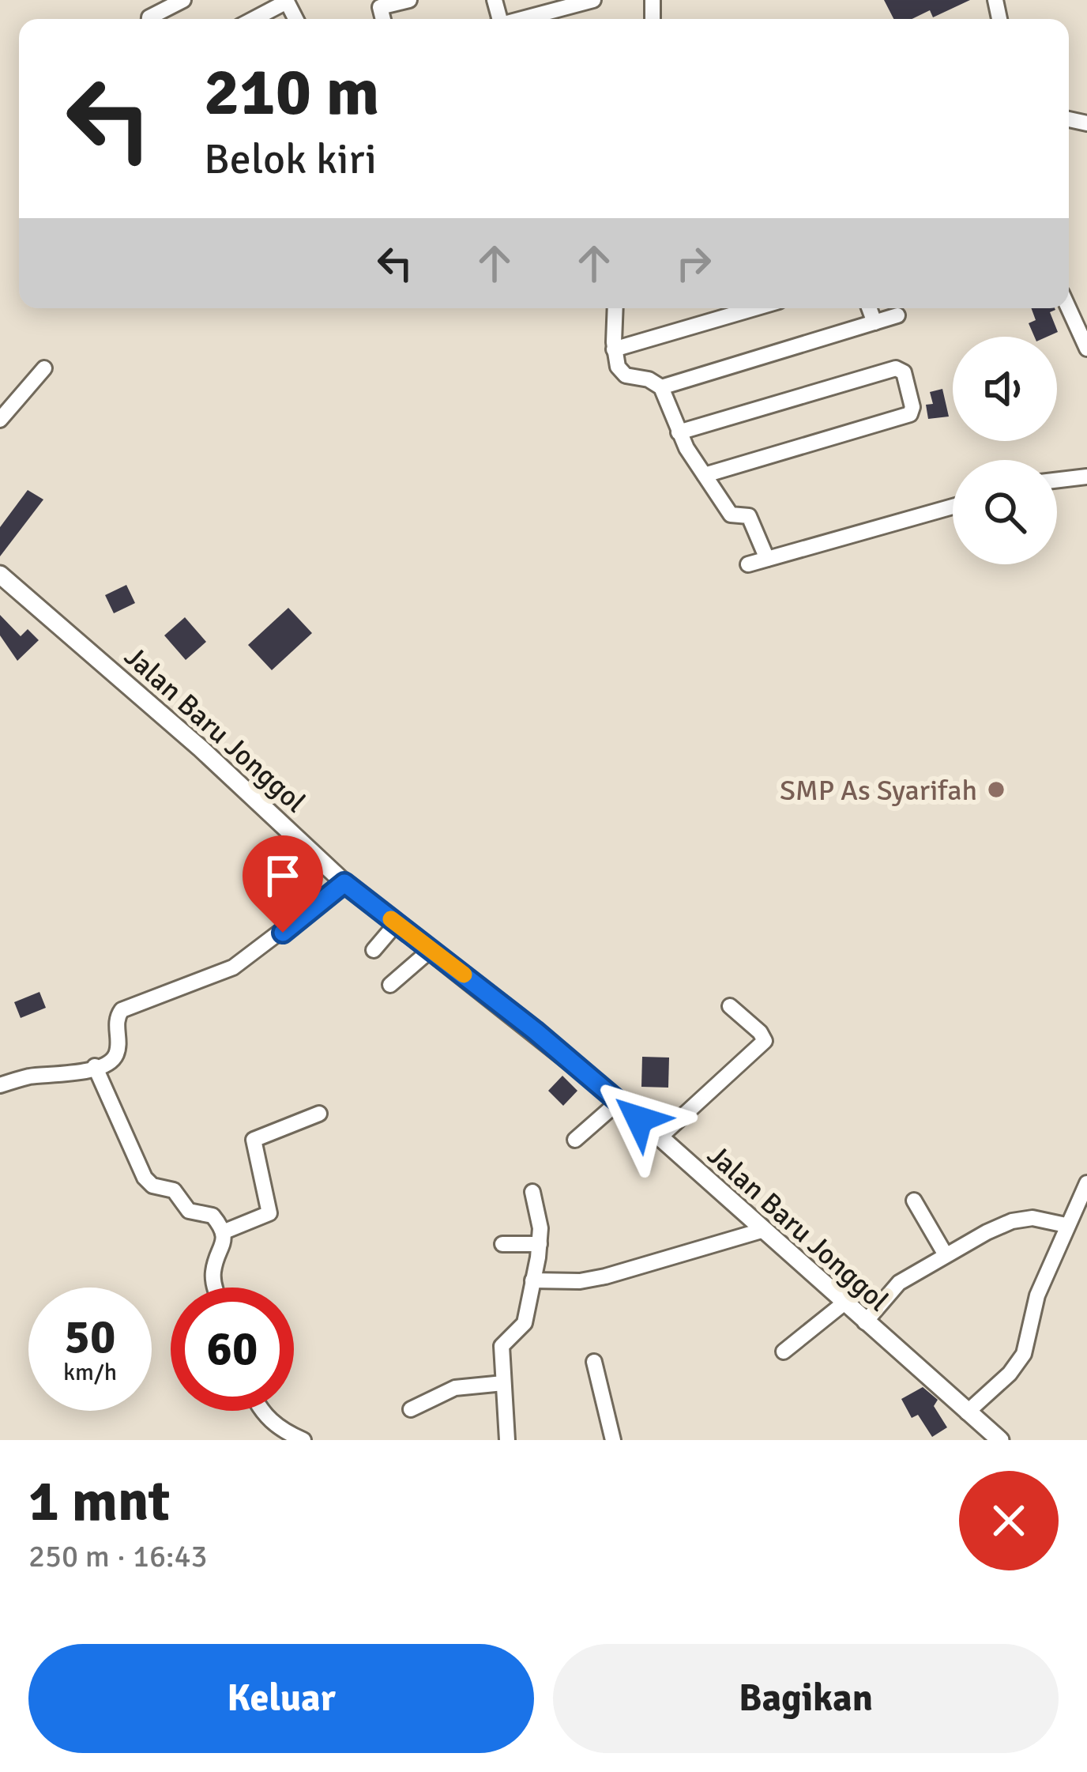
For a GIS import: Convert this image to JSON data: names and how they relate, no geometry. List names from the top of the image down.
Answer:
{
  "streets": {
    "main road": ["Jalan Baru Jonggol"]
  },
  "places": ["SMP As Syarifah"],
  "page": {
    "turn": ["210 m", "Belok kiri"],
    "speed": "50 km/h",
    "limit": "60",
    "heading": ["1 mnt", "250 m · 16:43"],
    "buttons": ["Keluar", "Bagikan"]
  }
}
